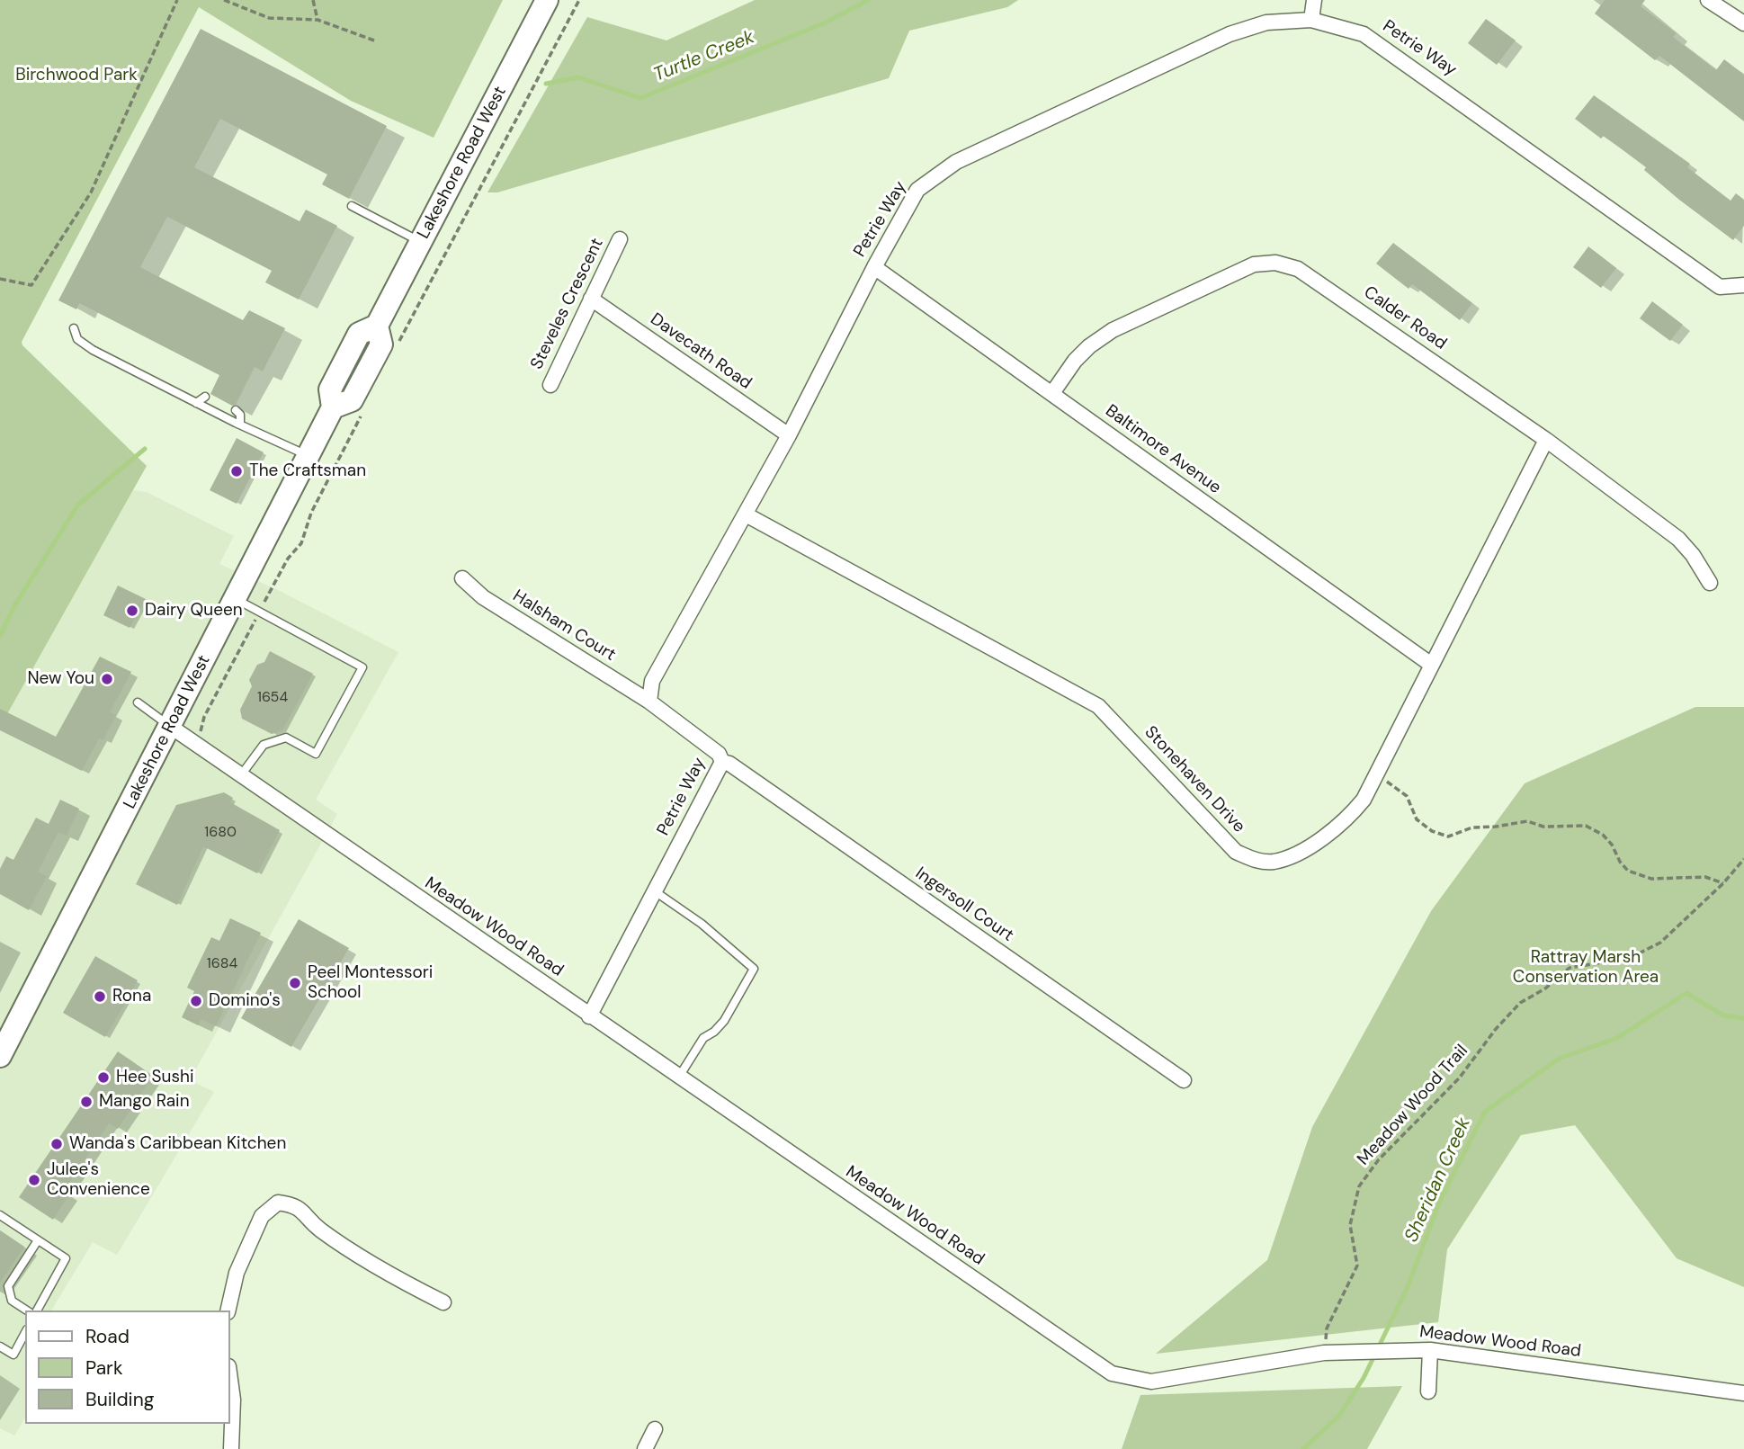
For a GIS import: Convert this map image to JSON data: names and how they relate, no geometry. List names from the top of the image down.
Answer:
{
  "streets": {
    "main road": ["Lakeshore Road West"],
    "street": [
      "Petrie Way",
      "Steveles Crescent",
      "Calder Road",
      "Davecath Road",
      "Baltimore Avenue",
      "Halsham Court",
      "Stonehaven Drive",
      "Ingersoll Court",
      "Meadow Wood Road"
    ],
    "path": ["Meadow Wood Trail"]
  },
  "crossings": [
    ["Petrie Way", "Davecath Road"],
    ["Petrie Way", "Baltimore Avenue"],
    ["Petrie Way", "Halsham Court"],
    ["Petrie Way", "Stonehaven Drive"],
    ["Petrie Way", "Ingersoll Court"],
    ["Petrie Way", "Meadow Wood Road"],
    ["Lakeshore Road West", "Meadow Wood Road"],
    ["Steveles Crescent", "Davecath Road"],
    ["Calder Road", "Baltimore Avenue"],
    ["Calder Road", "Stonehaven Drive"],
    ["Baltimore Avenue", "Stonehaven Drive"],
    ["Meadow Wood Road", "Meadow Wood Trail"]
  ],
  "water": ["Turtle Creek", "Sheridan Creek"],
  "parks": ["Birchwood Park", "Rattray Marsh Conservation Area"],
  "places": [
    "The Craftsman",
    "Dairy Queen",
    "New You",
    "Peel Montessori School",
    "Rona",
    "Domino's",
    "Hee Sushi",
    "Mango Rain",
    "Wanda's Caribbean Kitchen",
    "Julee's Convenience"
  ],
  "house_numbers": ["1654", "1680", "1684"],
  "legend": ["Road", "Park", "Building"]
}
